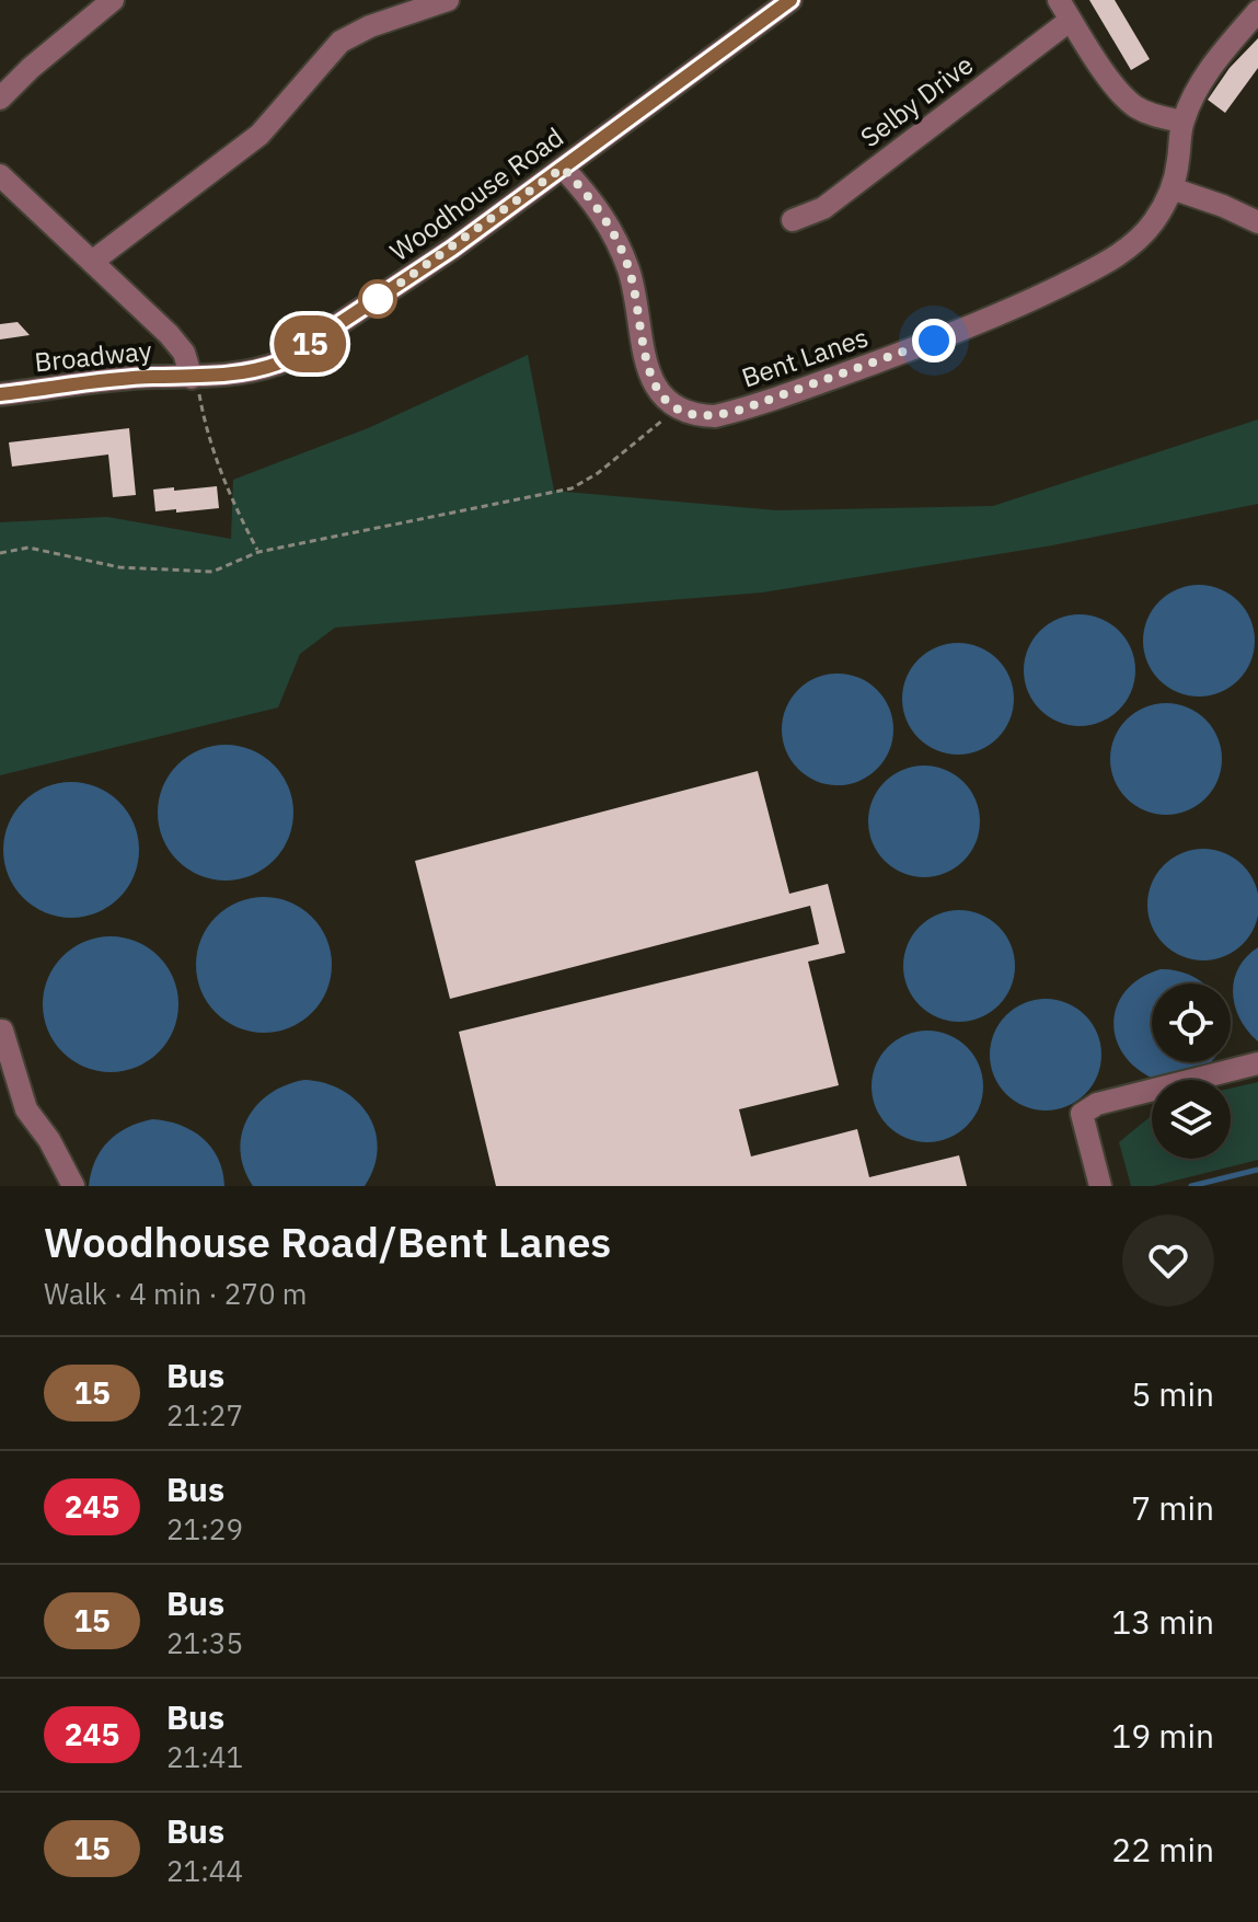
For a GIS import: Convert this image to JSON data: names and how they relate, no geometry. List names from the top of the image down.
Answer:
{
  "streets": {
    "street": [
      "Selby Drive",
      "Woodhouse Road",
      "Broadway",
      "Bent Lanes"
    ]
  },
  "crossings": [
    ["Woodhouse Road", "Broadway"]
  ],
  "lines": ["bus line 15"],
  "page": {
    "on_map": "15",
    "heading": ["Woodhouse Road/Bent Lanes", "Walk · 4 min · 270 m"],
    "list": [
      {
        "mark": "15",
        "name": "Bus",
        "note": "21:27",
        "value": "5 min"
      },
      {
        "mark": "245",
        "name": "Bus",
        "note": "21:29",
        "value": "7 min"
      },
      {
        "mark": "15",
        "name": "Bus",
        "note": "21:35",
        "value": "13 min"
      },
      {
        "mark": "245",
        "name": "Bus",
        "note": "21:41",
        "value": "19 min"
      },
      {
        "mark": "15",
        "name": "Bus",
        "note": "21:44",
        "value": "22 min"
      }
    ]
  }
}
